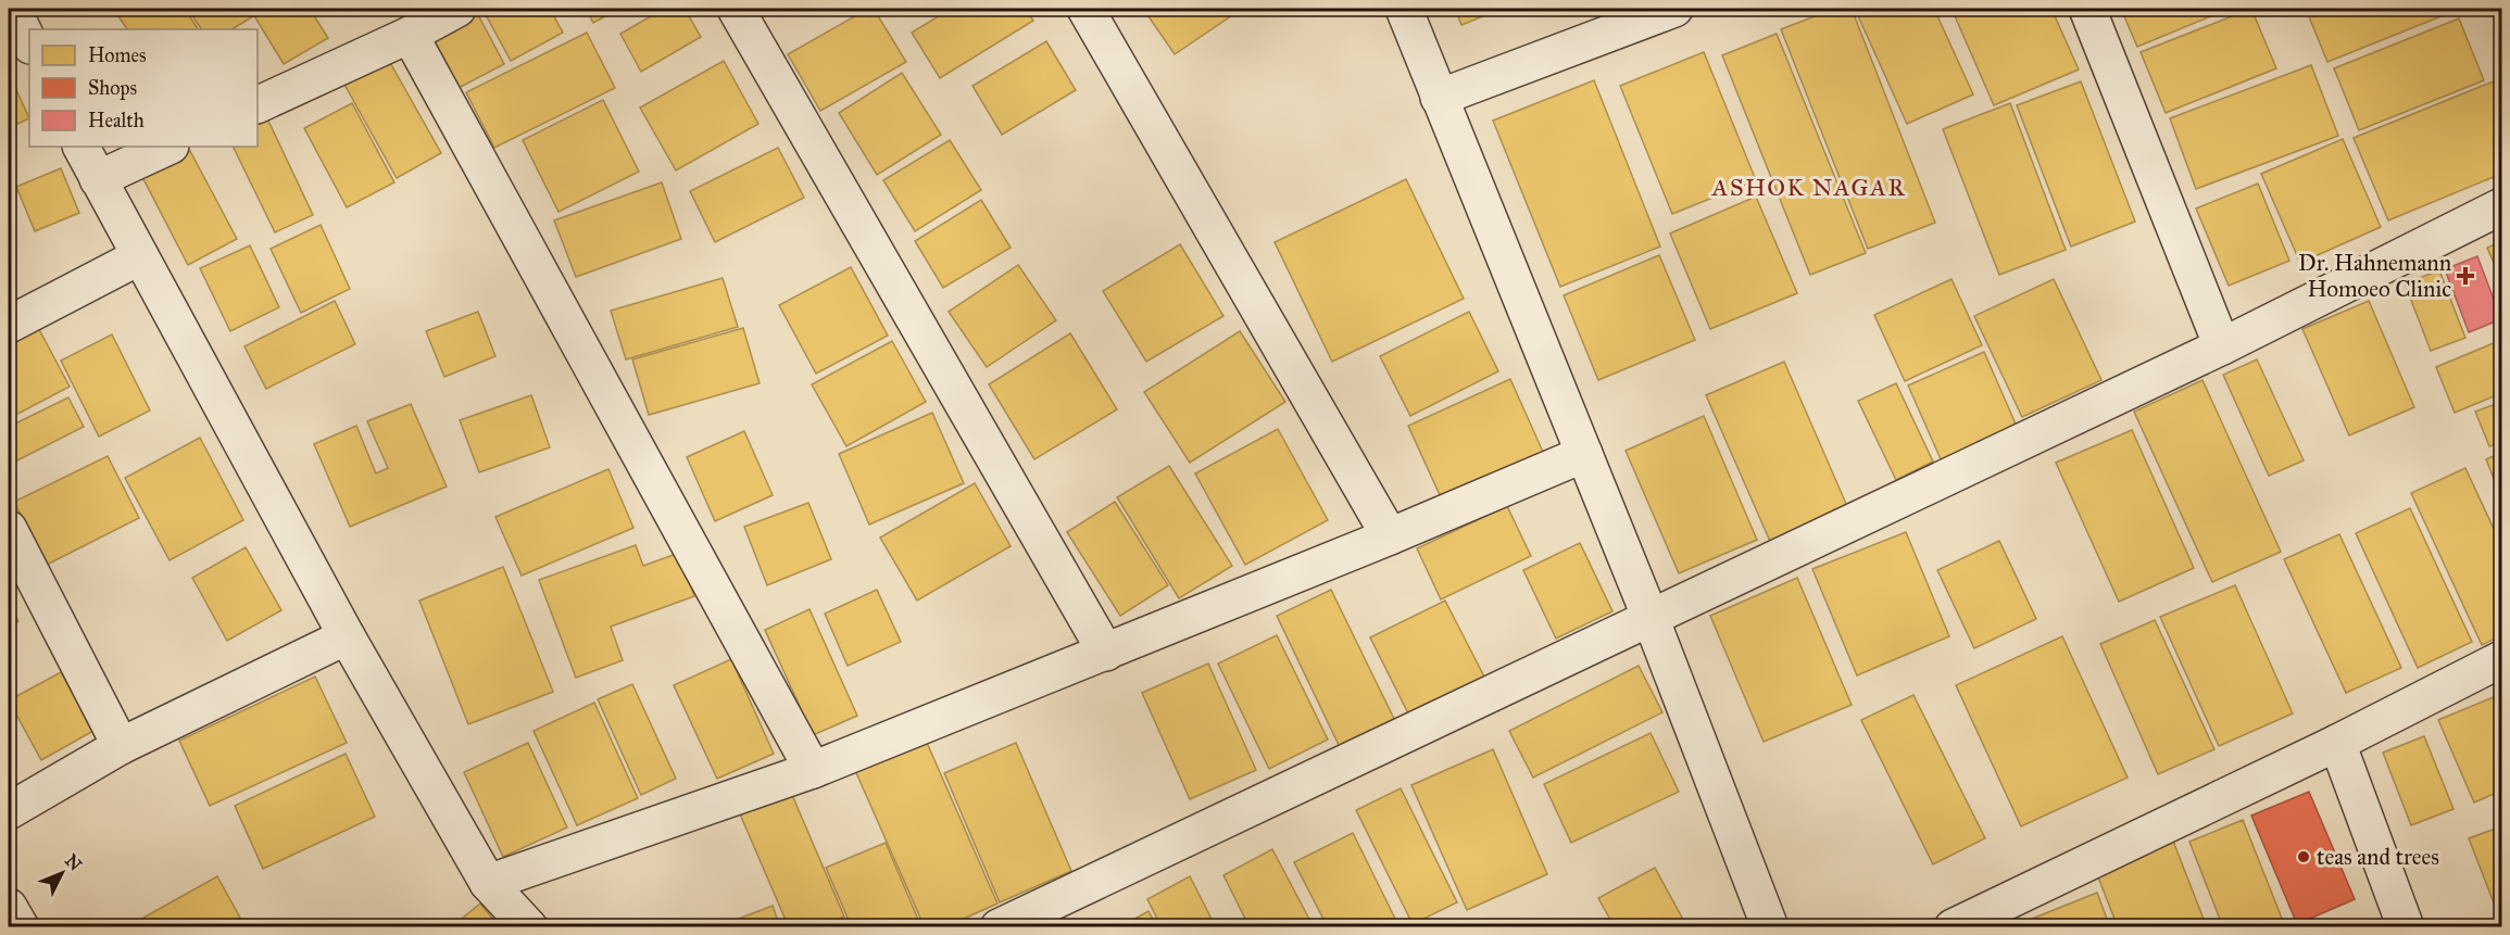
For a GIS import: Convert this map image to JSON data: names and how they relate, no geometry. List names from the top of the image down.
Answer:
{
  "districts": ["ASHOK NAGAR"],
  "places": {
    "health": ["Dr. Hahnemann Homoeo Clinic"],
    "other": ["teas and trees"]
  },
  "legend": ["Homes", "Shops", "Health"],
  "north": "top right"
}
